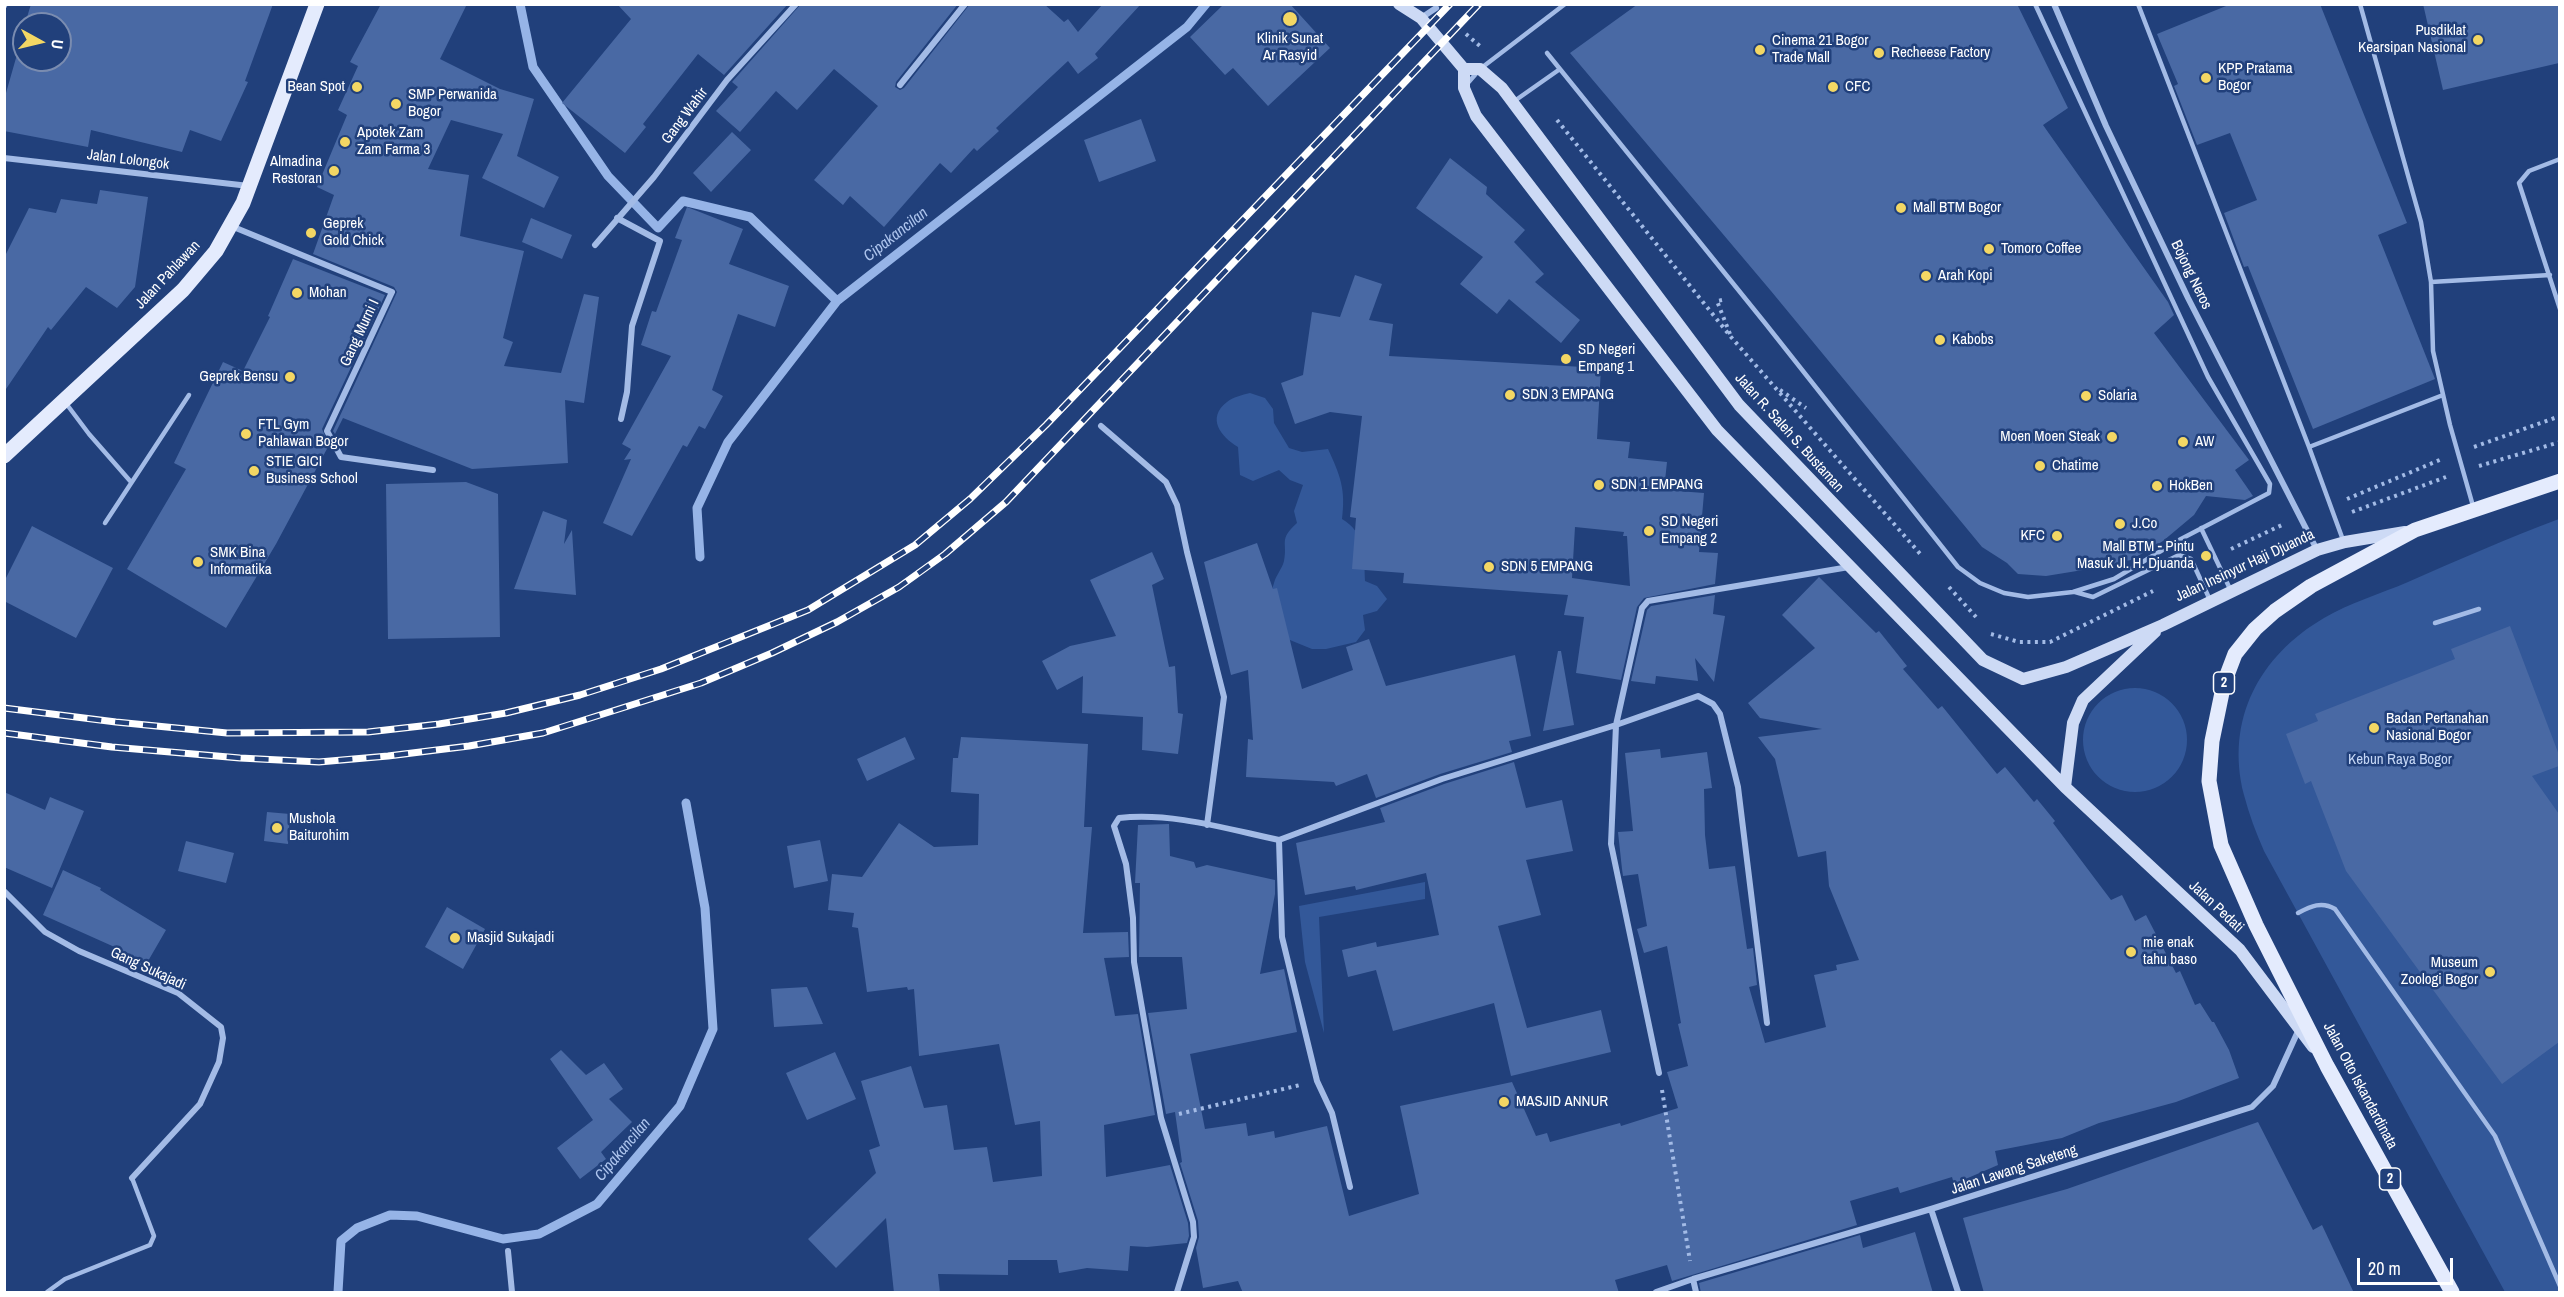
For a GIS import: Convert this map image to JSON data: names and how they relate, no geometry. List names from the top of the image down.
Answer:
{
  "streets": {
    "main road": [
      "Jalan Pahlawan",
      "Jalan R. Saleh S. Bustaman",
      "Jalan Insinyur Haji Djuanda",
      "2",
      "Jalan Pedati",
      "Jalan Otto Iskandardinata"
    ],
    "street": [
      "Gang Wahir",
      "Jalan Lolongok",
      "Bojong Neros",
      "Gang Murni I",
      "Gang Sukajadi",
      "Jalan Lawang Saketeng"
    ]
  },
  "crossings": [
    ["Jalan Lolongok", "Jalan Pahlawan"],
    ["Jalan Pahlawan", "Gang Murni I"],
    ["Bojong Neros", "Jalan Insinyur Haji Djuanda"],
    ["Jalan R. Saleh S. Bustaman", "Jalan Insinyur Haji Djuanda"],
    ["Jalan Insinyur Haji Djuanda", "Jalan Otto Iskandardinata"],
    ["Jalan Pedati", "Jalan Otto Iskandardinata"],
    ["Jalan Pedati", "Jalan Lawang Saketeng"]
  ],
  "water": ["Cipakancilan"],
  "parks": ["Kebun Raya Bogor"],
  "places": [
    "Klinik Sunat Ar Rasyid",
    "Pusdiklat Kearsipan Nasional",
    "Cinema 21 Bogor Trade Mall",
    "Recheese Factory",
    "KPP Pratama Bogor",
    "Bean Spot",
    "CFC",
    "SMP Perwanida Bogor",
    "Apotek Zam Zam Farma 3",
    "Almadina Restoran",
    "Mall BTM Bogor",
    "Geprek Gold Chick",
    "Tomoro Coffee",
    "Arah Kopi",
    "Mohan",
    "Kabobs",
    "SD Negeri Empang 1",
    "Geprek Bensu",
    "SDN 3 EMPANG",
    "Solaria",
    "FTL Gym Pahlawan Bogor",
    "Moen Moen Steak",
    "AW",
    "Chatime",
    "STIE GICI Business School",
    "SDN 1 EMPANG",
    "HokBen",
    "J.Co",
    "SD Negeri Empang 2",
    "KFC",
    "Mall BTM - Pintu Masuk Jl. H. Djuanda",
    "SMK Bina Informatika",
    "SDN 5 EMPANG",
    "Badan Pertanahan Nasional Bogor",
    "Mushola Baiturohim",
    "Masjid Sukajadi",
    "mie enak tahu baso",
    "Museum Zoologi Bogor",
    "MASJID ANNUR"
  ],
  "scale_bar": "20 m",
  "north": "right"
}
